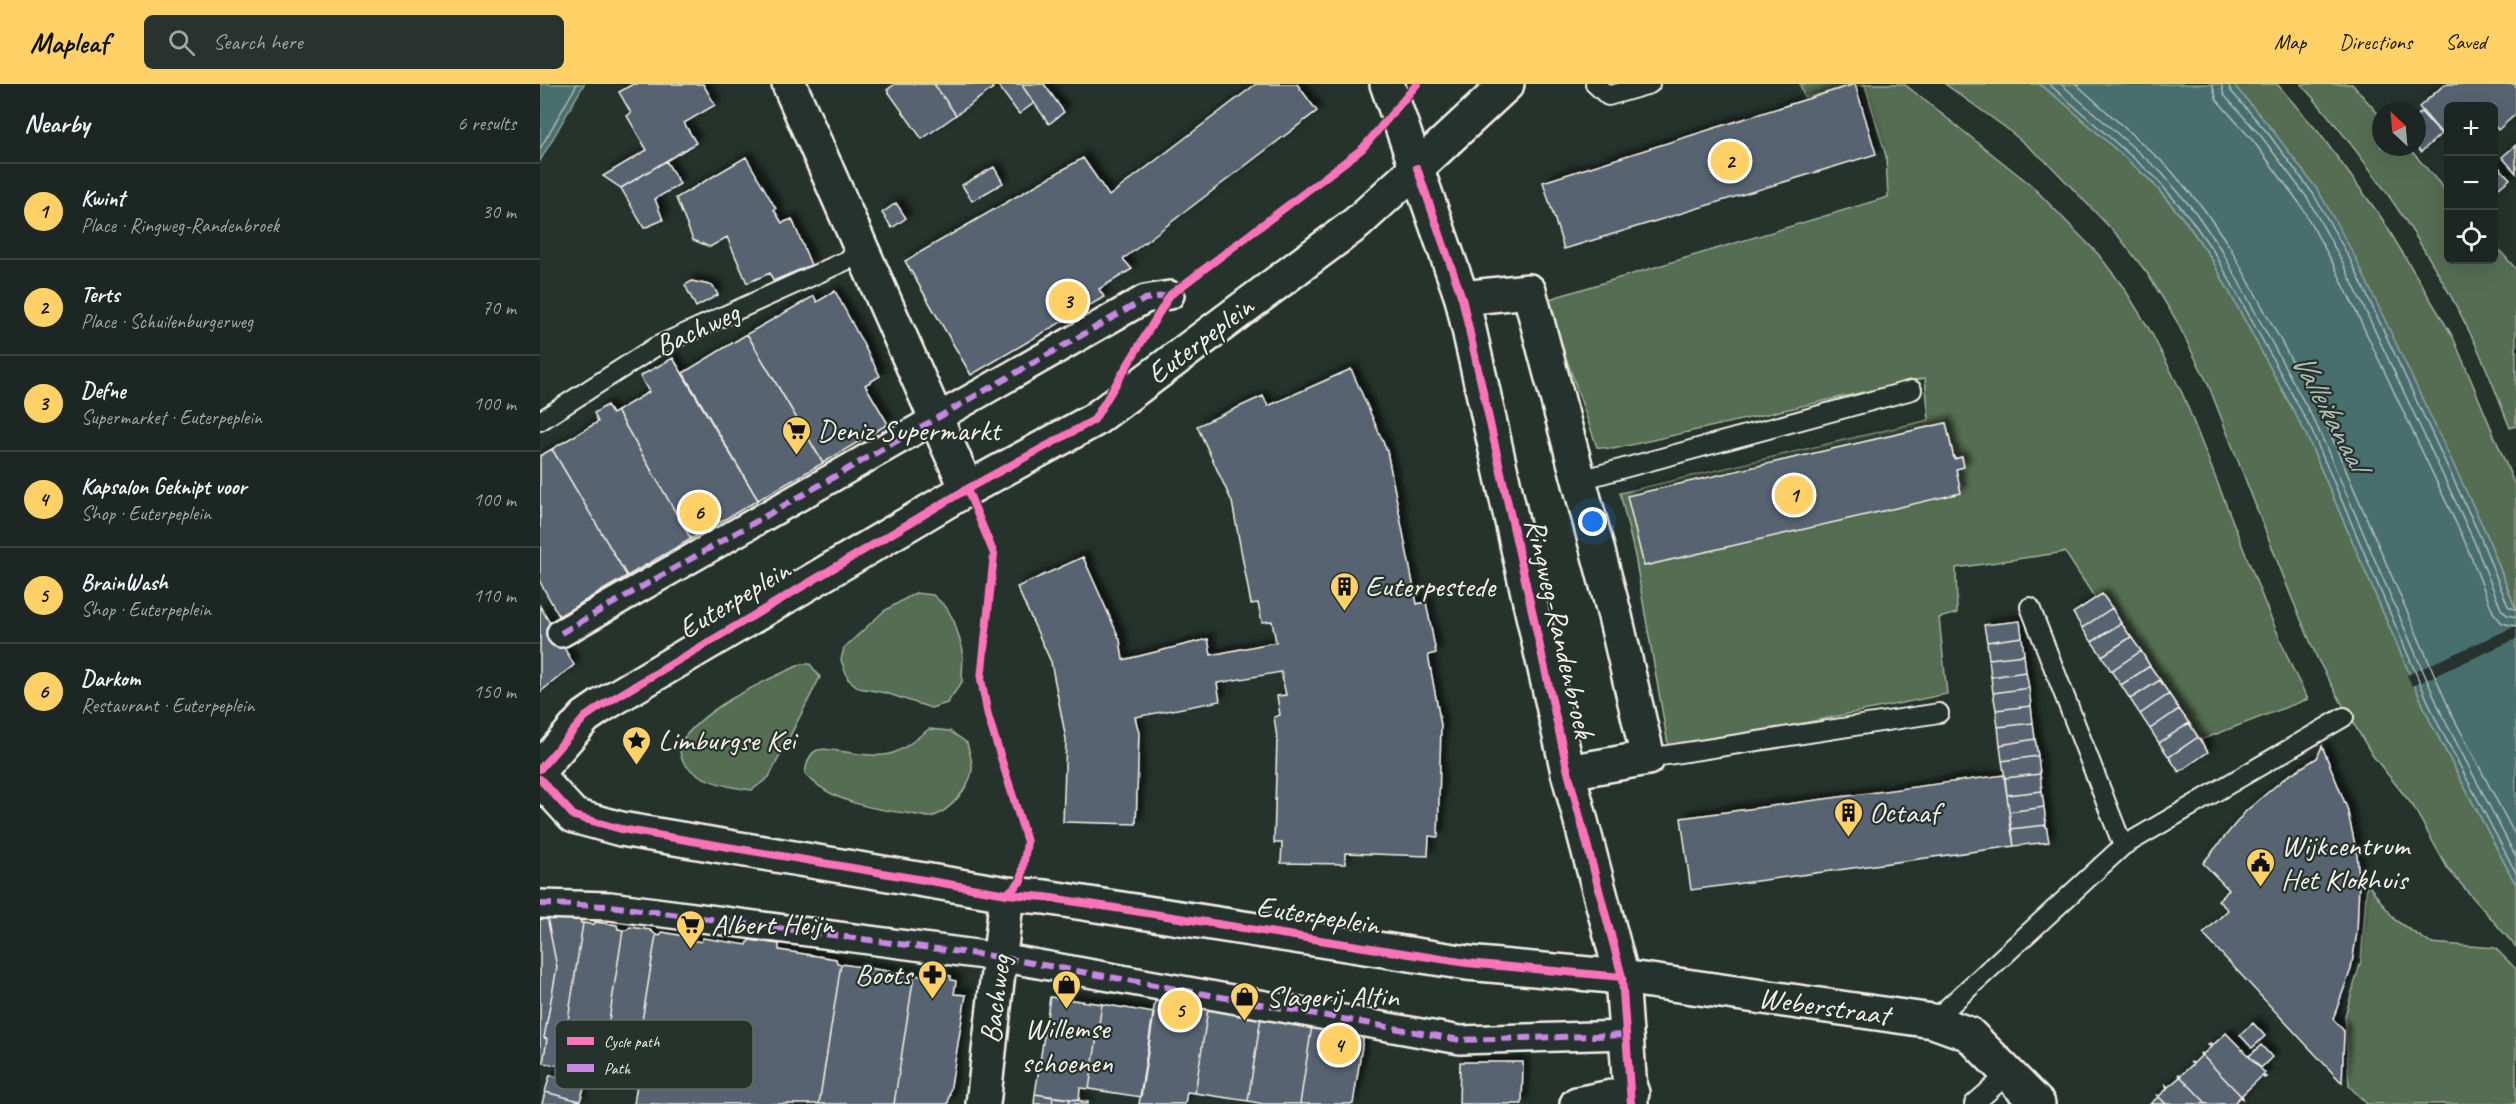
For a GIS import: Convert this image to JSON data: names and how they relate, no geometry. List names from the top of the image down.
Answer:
{
  "streets": {
    "street": [
      "Bachweg",
      "Euterpeplein",
      "Ringweg-Randenbroek",
      "Weberstraat"
    ]
  },
  "crossings": [
    ["Bachweg", "Euterpeplein"],
    ["Euterpeplein", "Ringweg-Randenbroek"],
    ["Euterpeplein", "Weberstraat"],
    ["Ringweg-Randenbroek", "Weberstraat"]
  ],
  "water": ["Valleikanaal"],
  "places": {
    "supermarket": ["Deniz Supermarkt", "Albert Heijn"],
    "building": ["Euterpestede", "Octaaf"],
    "place": ["Limburgse Kei"],
    "public building": ["Wijkcentrum Het Klokhuis"],
    "pharmacy": ["Boots"],
    "shop": ["Willemse schoenen", "Slagerij Altin"]
  },
  "legend": ["Cycle path", "Path"],
  "north": "top left",
  "page": {
    "header": "Mapleaf",
    "search": "Search here",
    "nav": ["Map", "Directions", "Saved"],
    "heading": ["Nearby", "6 results"],
    "map_buttons": ["+", "−"],
    "pins": [
      "2",
      "3",
      "1",
      "6",
      "5",
      "4"
    ],
    "list": [
      {
        "mark": "1",
        "name": "Kwint",
        "note": "Place · Ringweg-Randenbroek",
        "value": "30 m"
      },
      {
        "mark": "2",
        "name": "Terts",
        "note": "Place · Schuilenburgerweg",
        "value": "70 m"
      },
      {
        "mark": "3",
        "name": "Defne",
        "note": "Supermarket · Euterpeplein",
        "value": "100 m"
      },
      {
        "mark": "4",
        "name": "Kapsalon Geknipt voor",
        "note": "Shop · Euterpeplein",
        "value": "100 m"
      },
      {
        "mark": "5",
        "name": "BrainWash",
        "note": "Shop · Euterpeplein",
        "value": "110 m"
      },
      {
        "mark": "6",
        "name": "Darkom",
        "note": "Restaurant · Euterpeplein",
        "value": "150 m"
      }
    ]
  }
}
